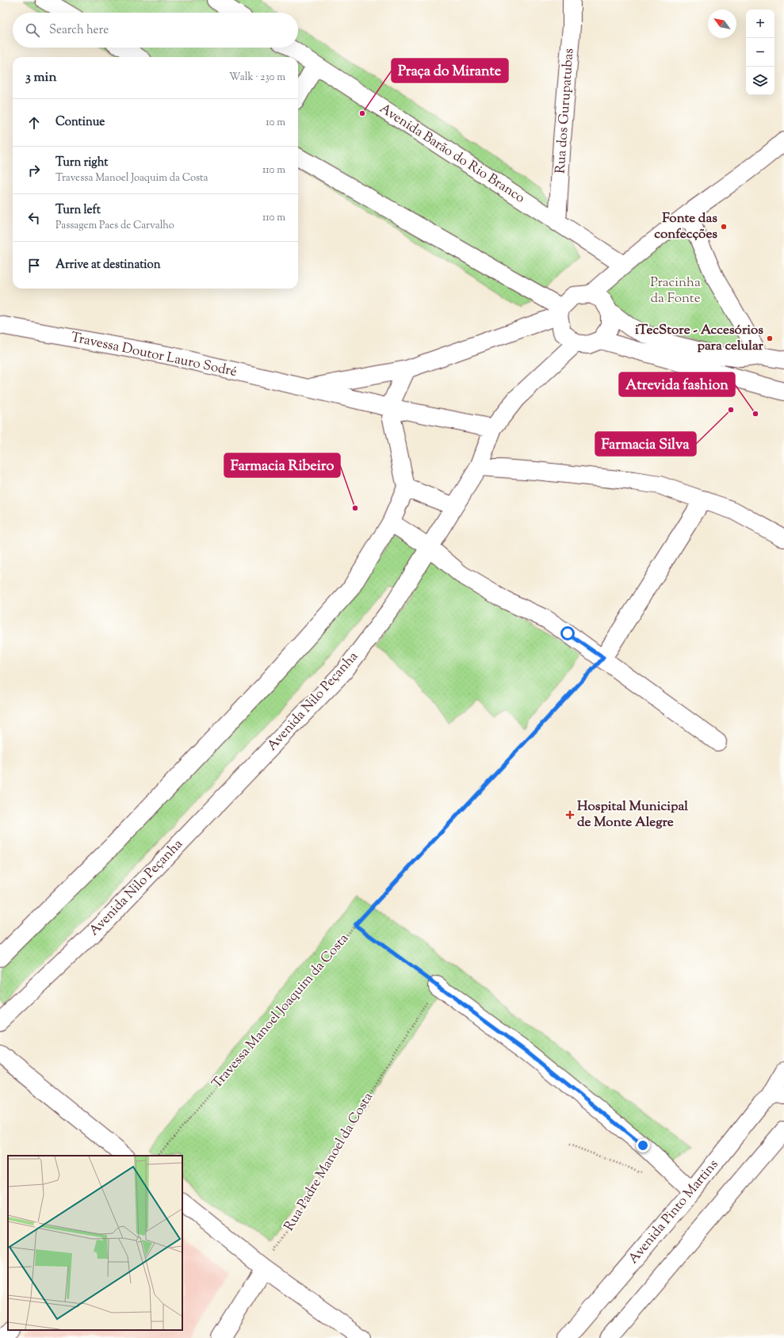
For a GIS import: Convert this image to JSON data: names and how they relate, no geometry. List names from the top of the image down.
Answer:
{
  "streets": {
    "street": [
      "Rua dos Gurupatubas",
      "Avenida Barão do Rio Branco",
      "Travessa Doutor Lauro Sodré",
      "Avenida Nilo Peçanha",
      "Avenida Pinto Martins"
    ],
    "path": ["Travessa Manoel Joaquim da Costa", "Rua Padre Manoel da Costa"]
  },
  "crossings": [
    ["Rua dos Gurupatubas", "Avenida Barão do Rio Branco"],
    ["Travessa Doutor Lauro Sodré", "Avenida Nilo Peçanha"]
  ],
  "parks": ["Pracinha da Fonte"],
  "places": {
    "other": [
      "Praça do Mirante",
      "Fonte das confecções",
      "iTecStore - Accesórios para celular",
      "Farmacia Silva",
      "Atrevida fashion",
      "Farmacia Ribeiro"
    ],
    "health": ["Hospital Municipal de Monte Alegre"]
  },
  "north": "top left",
  "page": {
    "map_buttons": ["+", "−"],
    "search": "Search here",
    "heading": ["3 min", "Walk · 230 m"],
    "list": [
      ["Continue", "10 m"],
      ["Turn right", "Travessa Manoel Joaquim da Costa", "110 m"],
      ["Turn left", "Passagem Paes de Carvalho", "110 m"],
      "Arrive at destination"
    ]
  }
}
